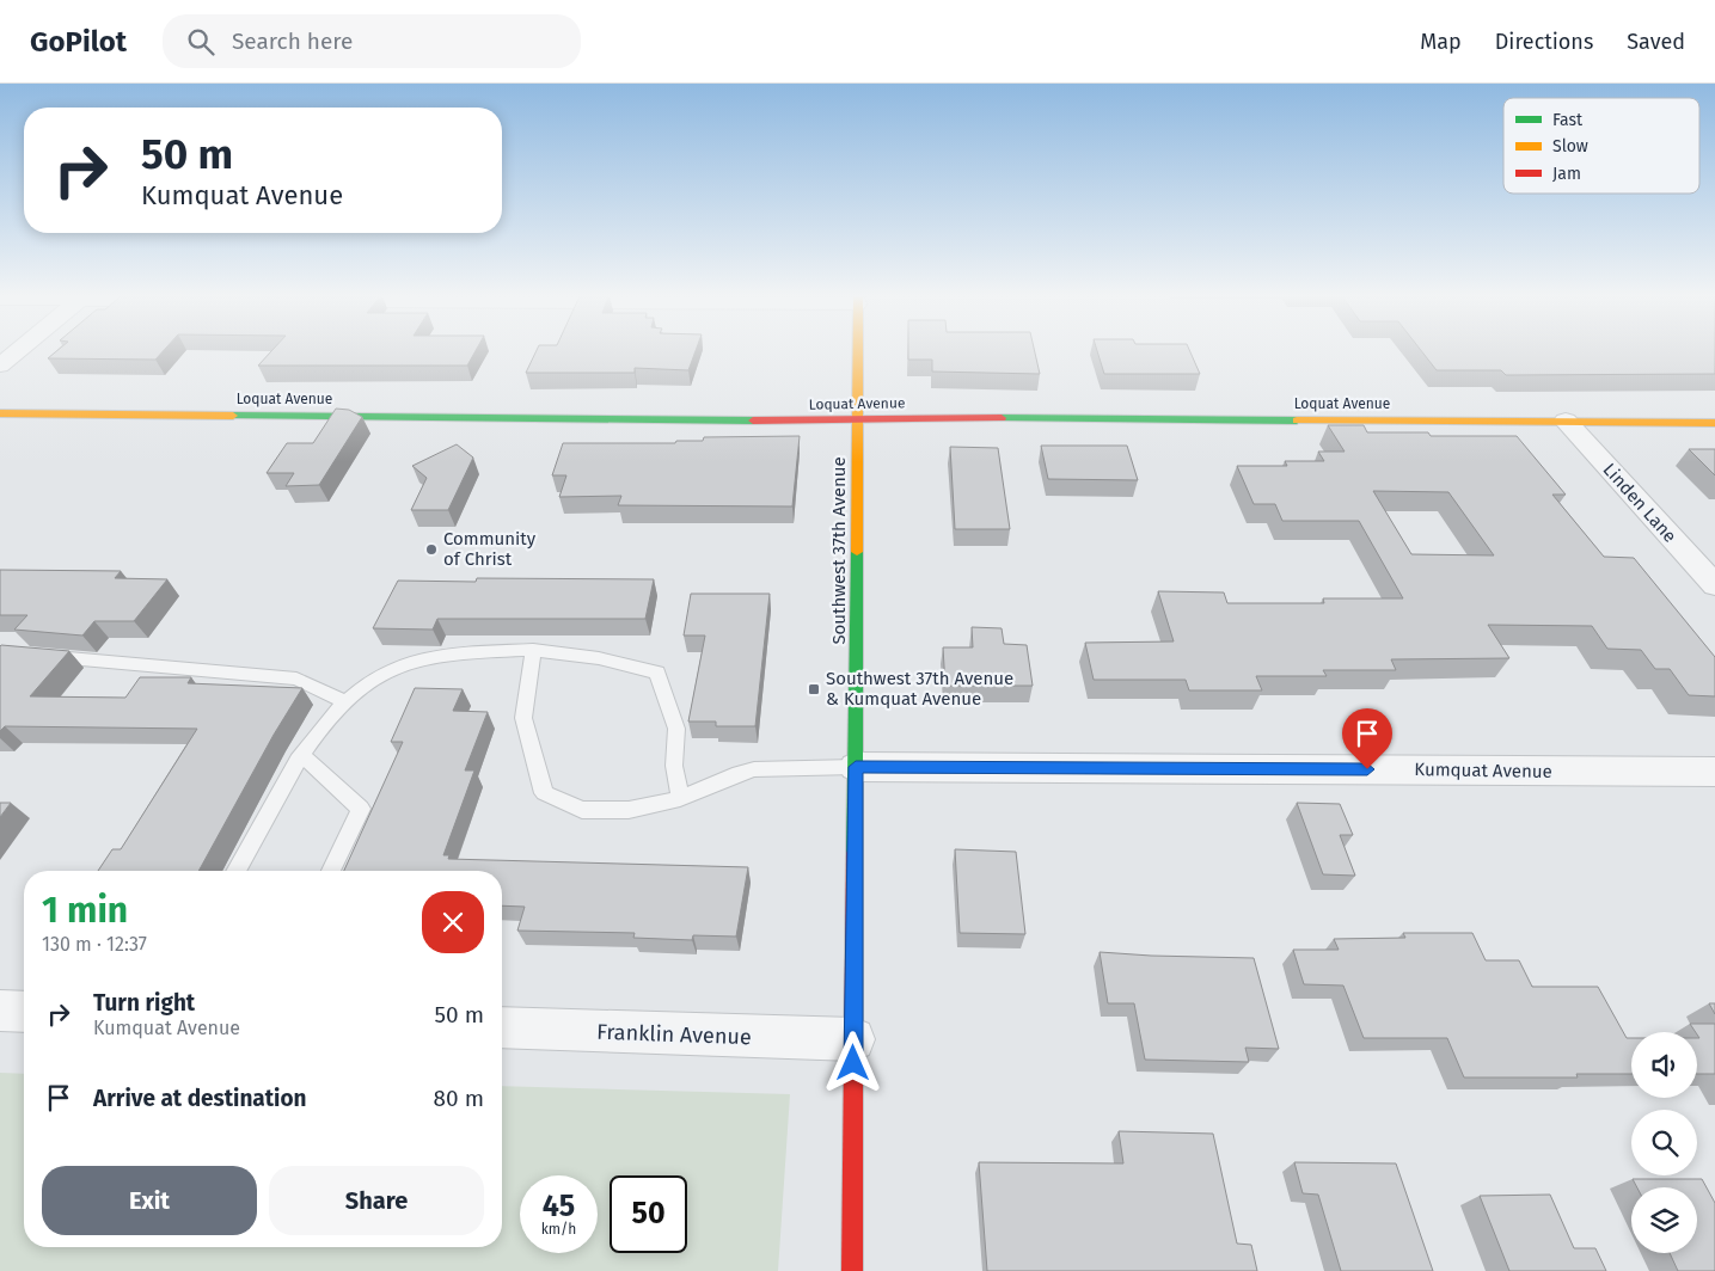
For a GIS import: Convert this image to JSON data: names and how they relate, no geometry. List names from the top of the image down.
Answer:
{
  "streets": {
    "street": [
      "Loquat Avenue",
      "Linden Lane",
      "Southwest 37th Avenue",
      "Kumquat Avenue",
      "Franklin Avenue"
    ]
  },
  "crossings": [
    ["Loquat Avenue", "Linden Lane"],
    ["Loquat Avenue", "Southwest 37th Avenue"],
    ["Southwest 37th Avenue", "Kumquat Avenue"],
    ["Southwest 37th Avenue", "Franklin Avenue"]
  ],
  "places": {
    "other": ["Community of Christ"],
    "transit": ["Southwest 37th Avenue & Kumquat Avenue"]
  },
  "legend": ["Fast", "Slow", "Jam"],
  "page": {
    "header": "GoPilot",
    "search": "Search here",
    "nav": ["Map", "Directions", "Saved"],
    "turn": ["50 m", "Kumquat Avenue"],
    "heading": ["1 min", "130 m · 12:37"],
    "list": [
      {
        "name": "Turn right",
        "note": "Kumquat Avenue",
        "value": "50 m"
      },
      {
        "name": "Arrive at destination",
        "value": "80 m"
      }
    ],
    "buttons": ["Exit", "Share"],
    "speed": "45 km/h",
    "limit": "50"
  }
}
